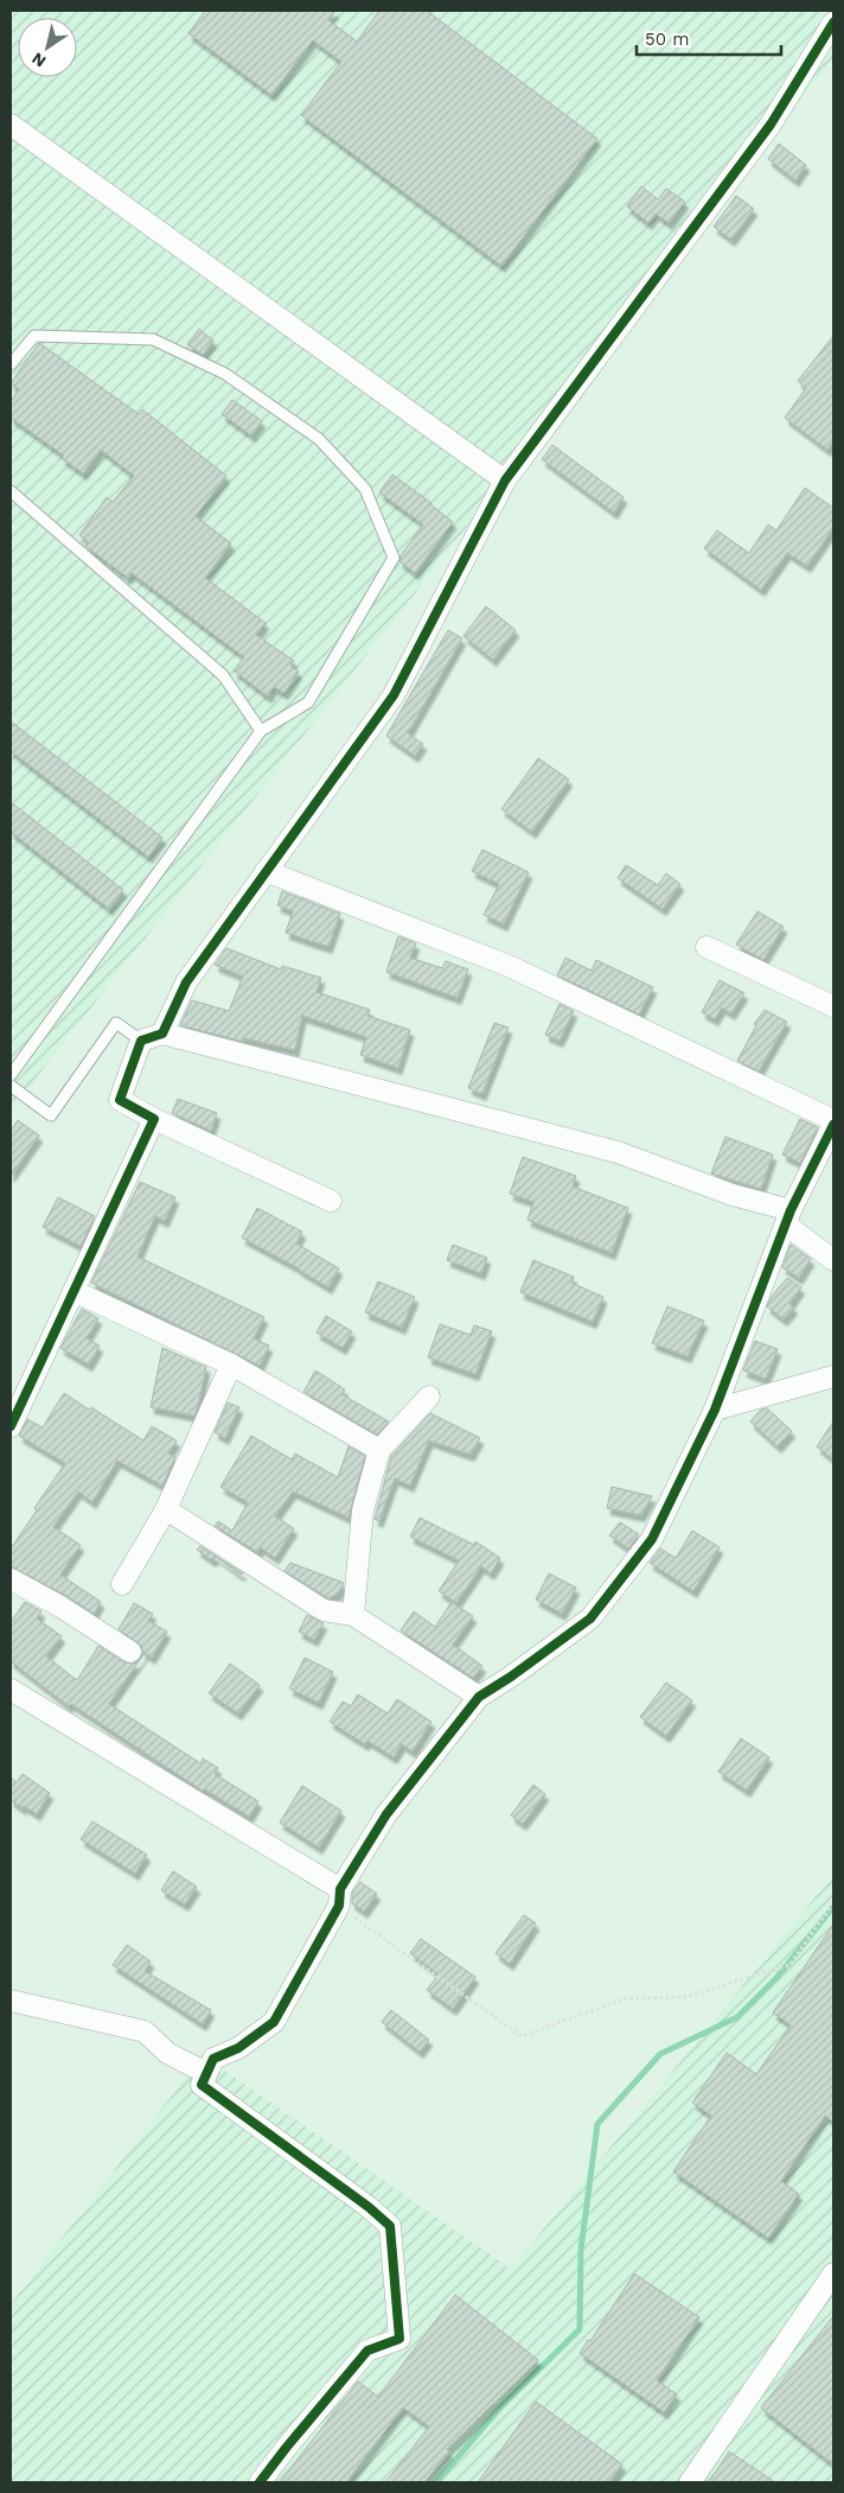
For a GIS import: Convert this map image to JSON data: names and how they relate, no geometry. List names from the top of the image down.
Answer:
{
  "scale_bar": "50 m",
  "north": "bottom left"
}
